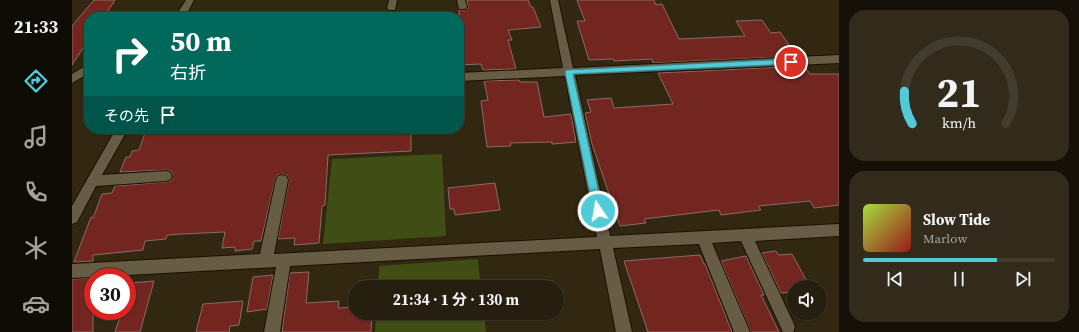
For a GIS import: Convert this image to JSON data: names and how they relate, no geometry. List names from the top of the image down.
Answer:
{
  "page": {
    "tabs": "21:33",
    "turn": ["50 m", "右折"],
    "then": "その先",
    "song": ["Slow Tide", "Marlow"],
    "limit": "30",
    "trip": "21:34 · 1 分 · 130 m",
    "gauge": ["21", "km/h"]
  }
}
